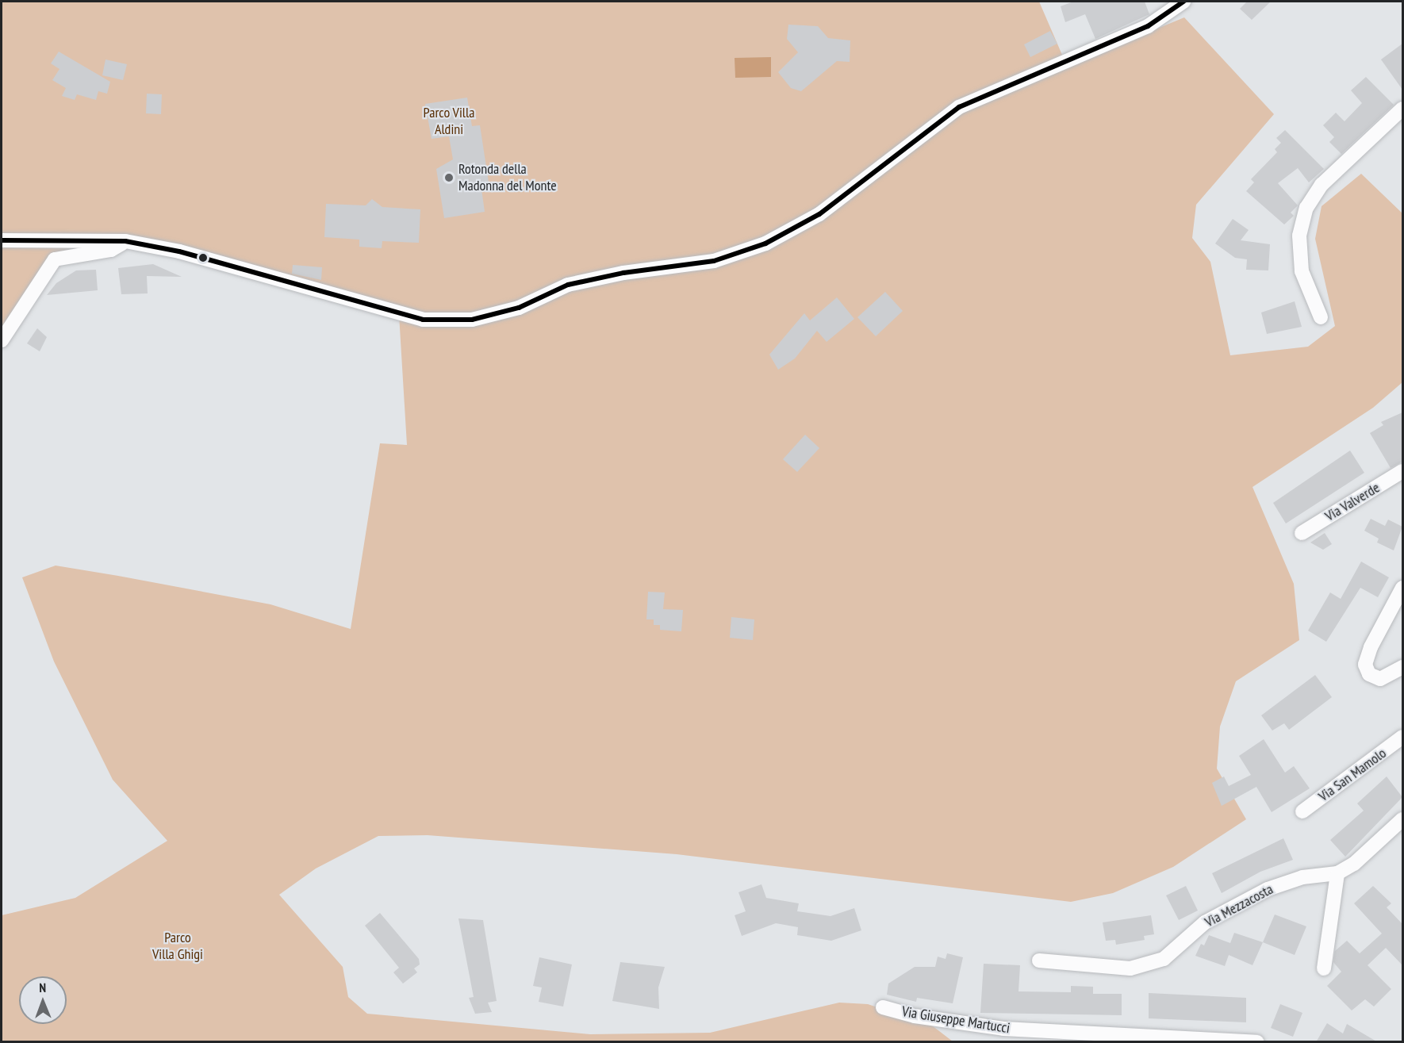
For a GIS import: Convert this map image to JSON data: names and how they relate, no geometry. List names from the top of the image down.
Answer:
{
  "streets": {
    "street": [
      "Via Valverde",
      "Via San Mamolo",
      "Via Mezzacosta",
      "Via Giuseppe Martucci"
    ]
  },
  "parks": ["Parco Villa Aldini", "Parco Villa Ghigi"],
  "places": ["Rotonda della Madonna del Monte"],
  "north": "top"
}
